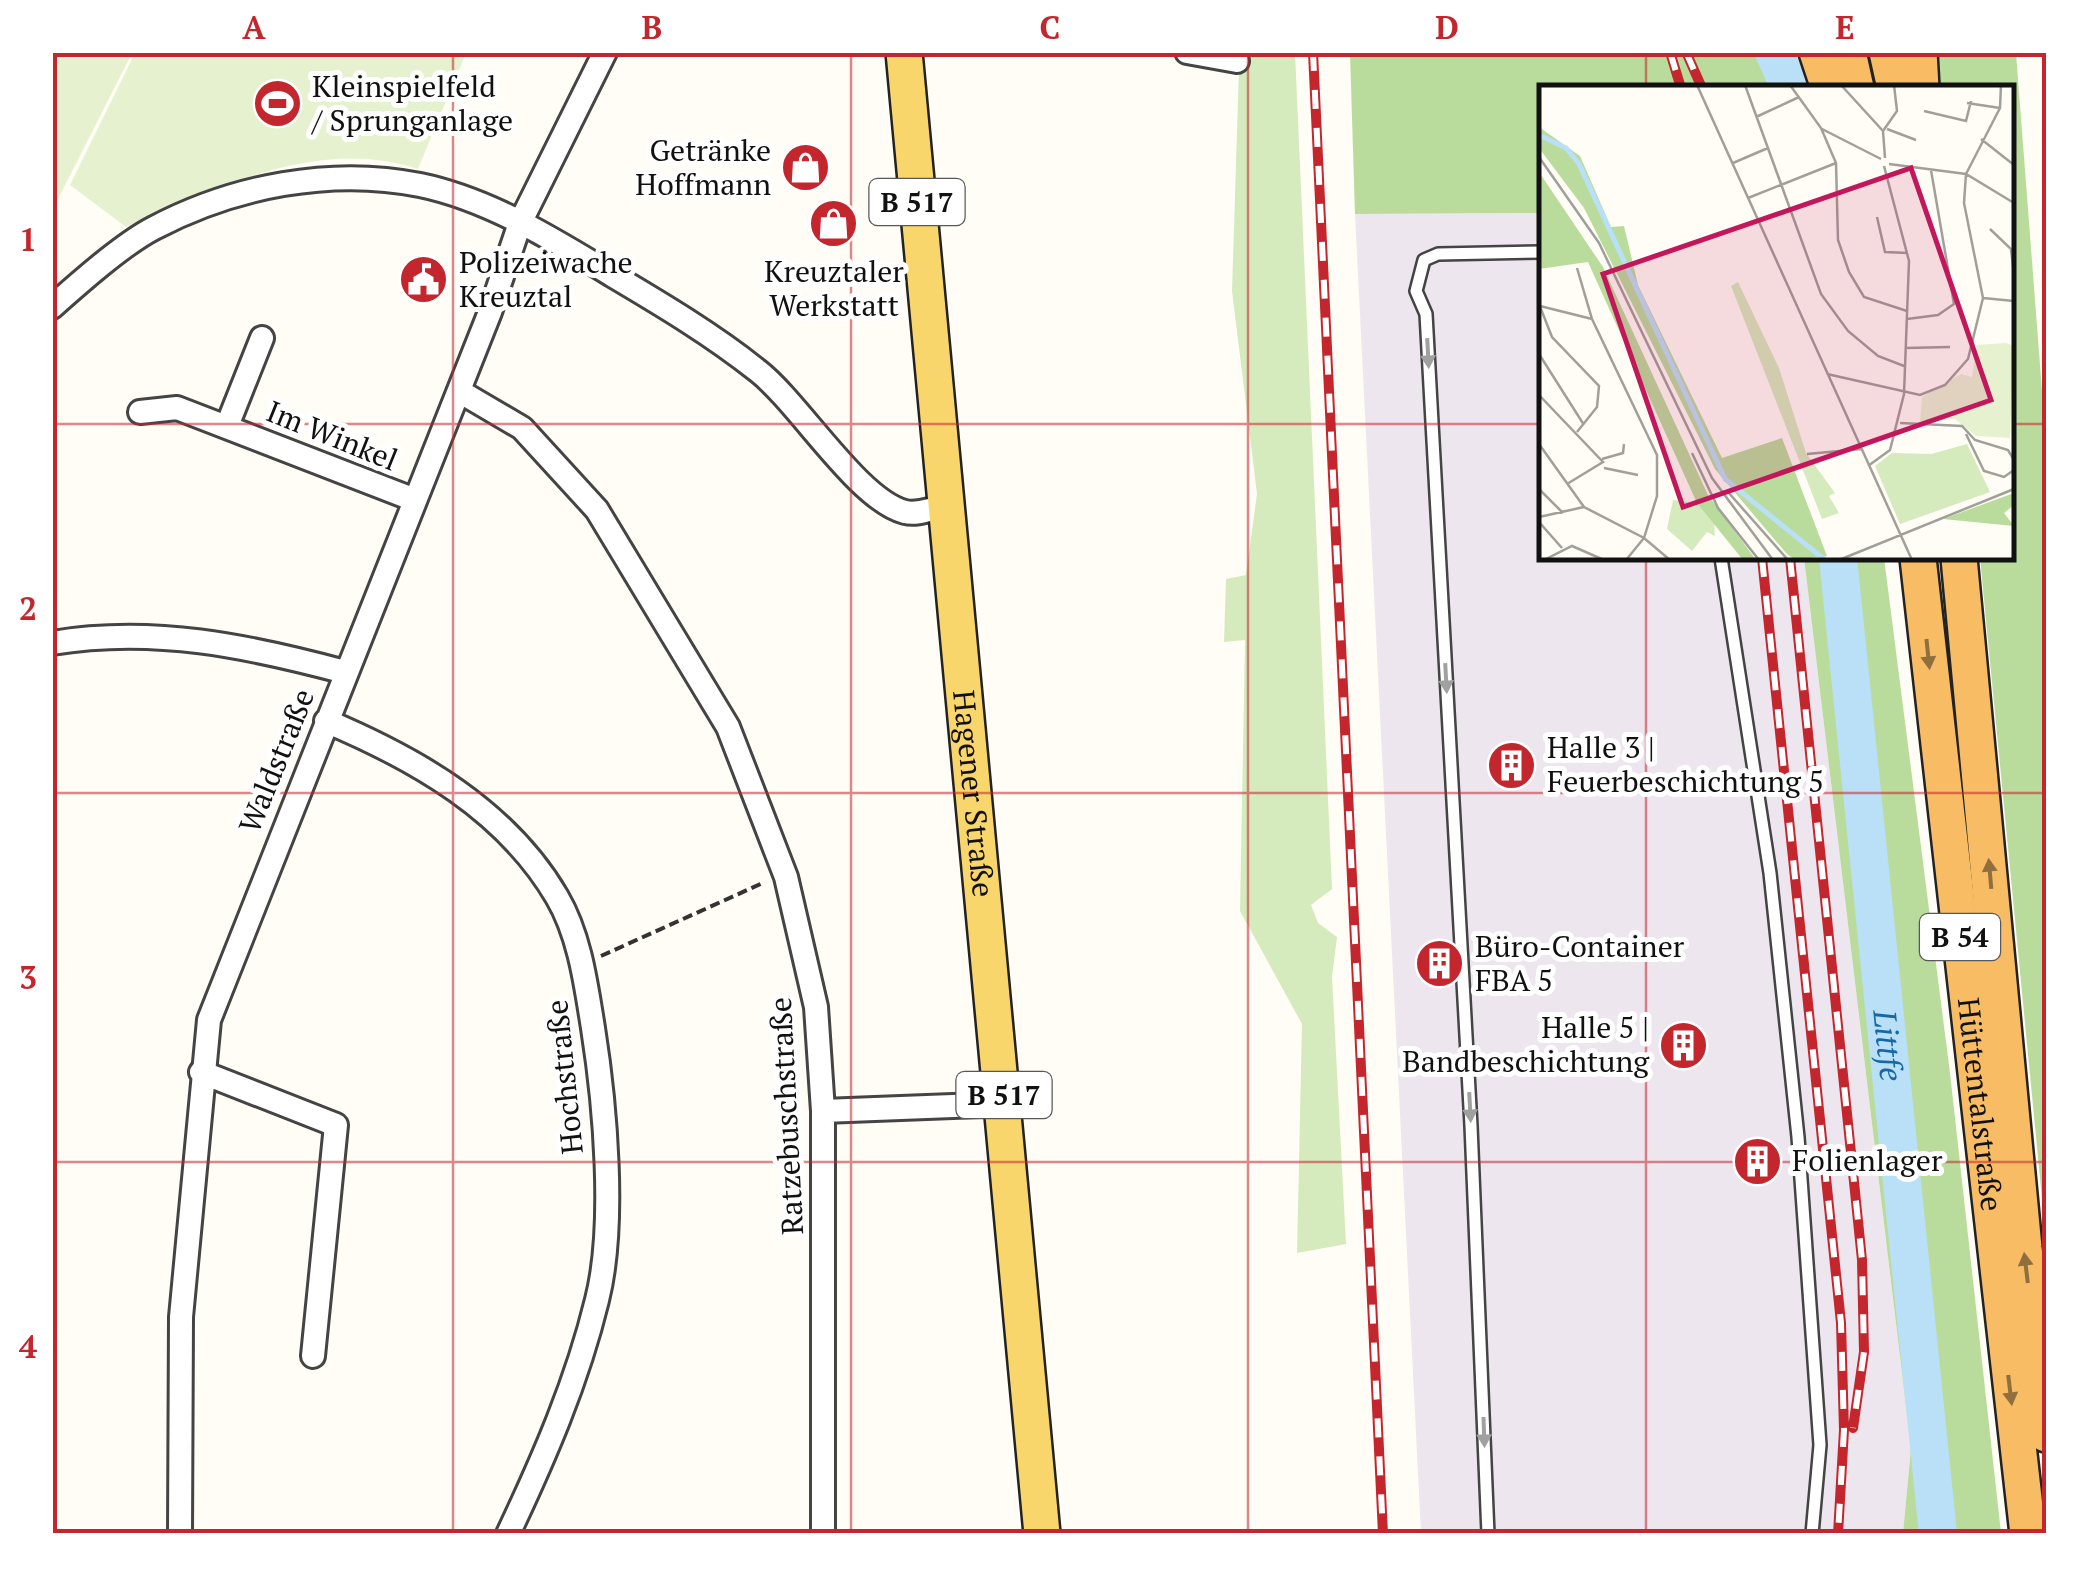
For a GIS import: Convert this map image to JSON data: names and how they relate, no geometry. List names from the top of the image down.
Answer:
{
  "streets": {
    "highway": ["B 54", "Hüttentalstraße"],
    "main road": ["B 517", "Hagener Straße"],
    "street": [
      "Im Winkel",
      "Waldstraße",
      "Hochstraße",
      "Ratzebuschstraße"
    ]
  },
  "crossings": [
    ["Im Winkel", "Waldstraße"],
    ["Waldstraße", "Hochstraße"],
    ["Waldstraße", "Ratzebuschstraße"]
  ],
  "water": ["Littfe"],
  "places": {
    "sports": ["Kleinspielfeld / Sprunganlage"],
    "shop": ["Getränke Hoffmann", "Kreuztaler Werkstatt"],
    "public building": ["Polizeiwache Kreuztal"],
    "building": [
      "Halle 3 | Feuerbeschichtung 5",
      "Büro-Container FBA 5",
      "Halle 5 | Bandbeschichtung",
      "Folienlager"
    ]
  },
  "grid": {
    "columns": [
      "A",
      "B",
      "C",
      "D",
      "E"
    ],
    "rows": [
      "1",
      "2",
      "3",
      "4"
    ]
  }
}
